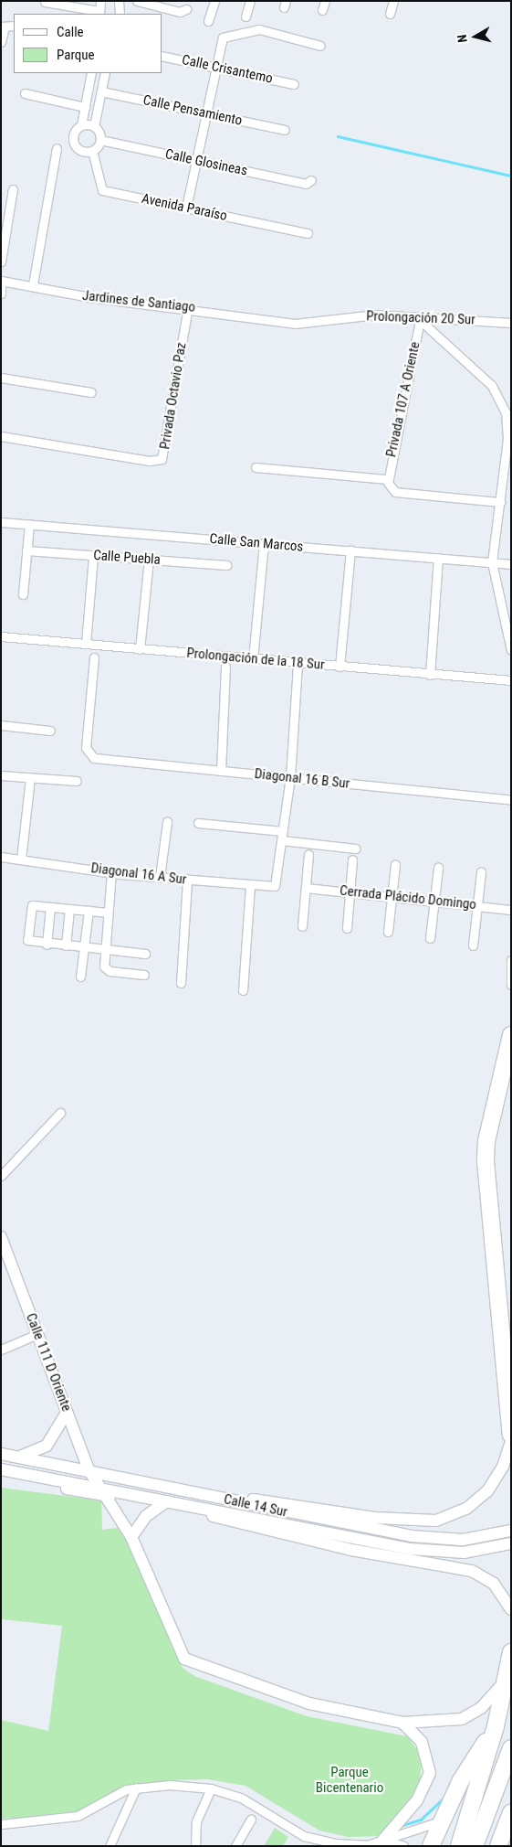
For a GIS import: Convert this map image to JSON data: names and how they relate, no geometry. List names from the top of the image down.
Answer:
{
  "streets": {
    "main road": ["Calle 111 D Oriente", "Calle 14 Sur"],
    "street": [
      "Calle Crisantemo",
      "Calle Pensamiento",
      "Calle Glosineas",
      "Avenida Paraíso",
      "Jardines de Santiago",
      "Prolongación 20 Sur",
      "Privada Octavio Paz",
      "Privada 107 A Oriente",
      "Calle San Marcos",
      "Calle Puebla",
      "Prolongación de la 18 Sur",
      "Diagonal 16 B Sur",
      "Diagonal 16 A Sur",
      "Cerrada Plácido Domingo"
    ]
  },
  "crossings": [
    ["Calle Glosineas", "Avenida Paraíso"],
    ["Jardines de Santiago", "Prolongación 20 Sur"],
    ["Jardines de Santiago", "Privada Octavio Paz"],
    ["Prolongación 20 Sur", "Privada 107 A Oriente"],
    ["Calle 111 D Oriente", "Calle 14 Sur"]
  ],
  "parks": ["Parque Bicentenario"],
  "legend": ["Calle", "Parque"],
  "north": "left"
}
